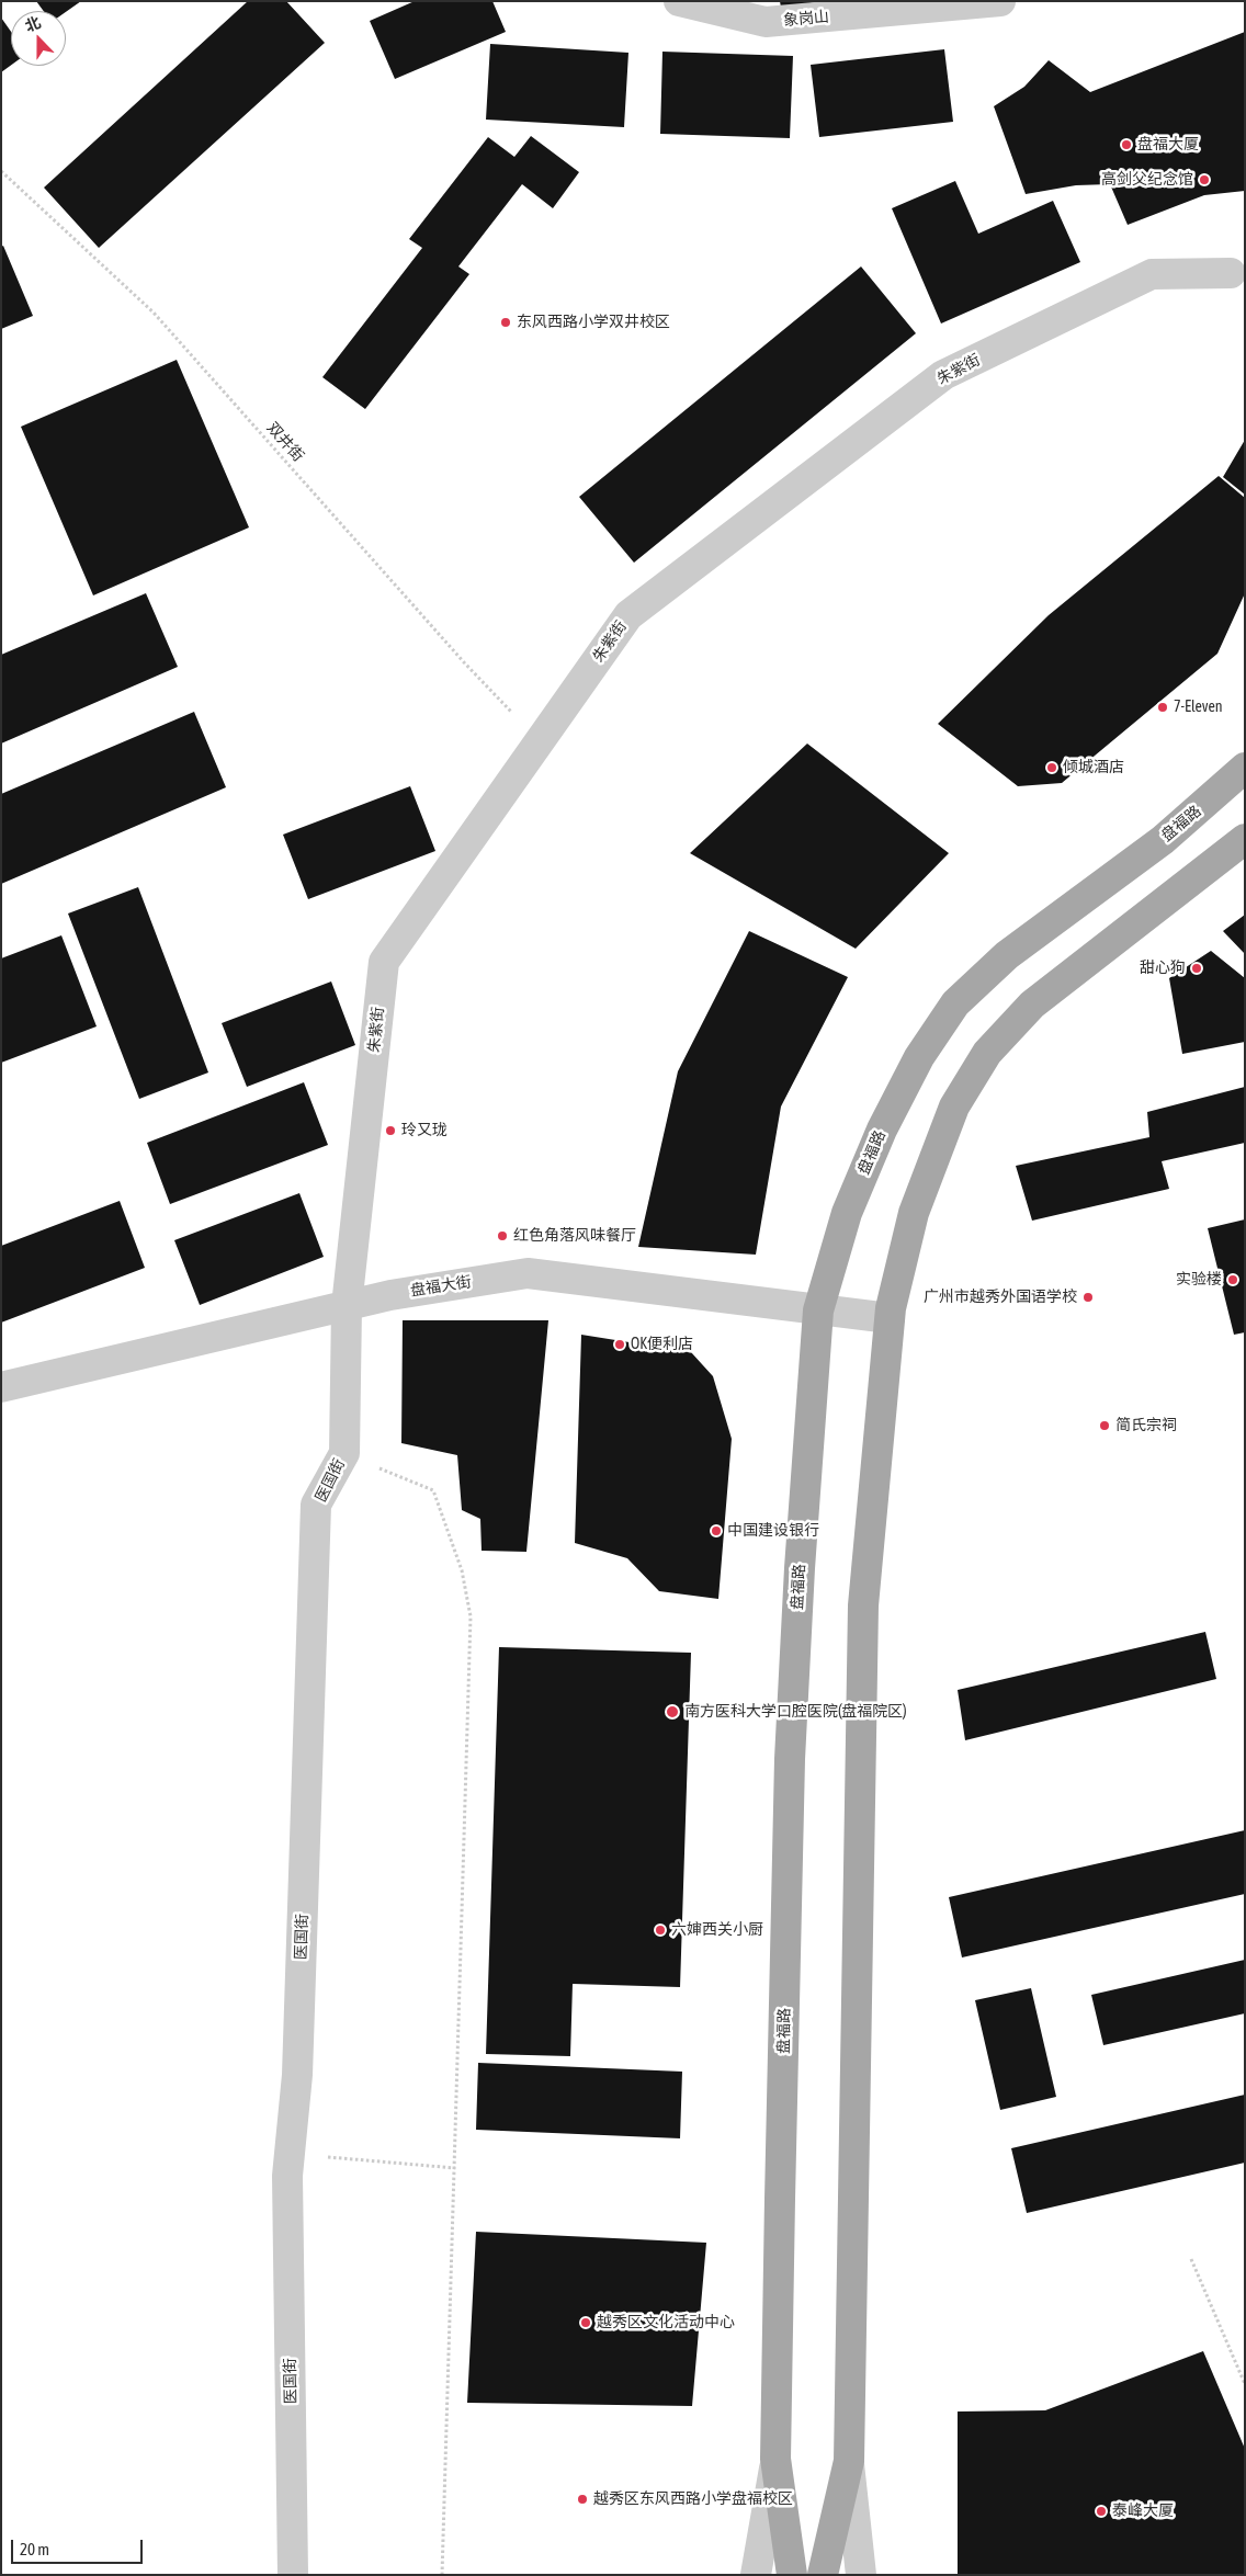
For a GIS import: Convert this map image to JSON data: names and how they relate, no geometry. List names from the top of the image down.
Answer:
{
  "streets": {
    "main road": ["盘福路"],
    "street": [
      "象岗山",
      "朱紫街",
      "盘福大街",
      "医国街"
    ],
    "path": ["双井街"]
  },
  "crossings": [
    ["朱紫街", "双井街"],
    ["朱紫街", "盘福大街"],
    ["朱紫街", "医国街"],
    ["盘福路", "盘福大街"],
    ["盘福大街", "医国街"]
  ],
  "places": [
    "盘福大厦",
    "高剑父纪念馆",
    "东风西路小学双井校区",
    "7-Eleven",
    "倾城酒店",
    "甜心狗",
    "玲又珑",
    "红色角落风味餐厅",
    "实验楼",
    "广州市越秀外国语学校",
    "OK便利店",
    "简氏宗祠",
    "中国建设银行",
    "南方医科大学口腔医院(盘福院区)",
    "六婶西关小厨",
    "越秀区文化活动中心",
    "越秀区东风西路小学盘福校区",
    "泰峰大厦"
  ],
  "scale_bar": "20 m",
  "north": "top"
}
